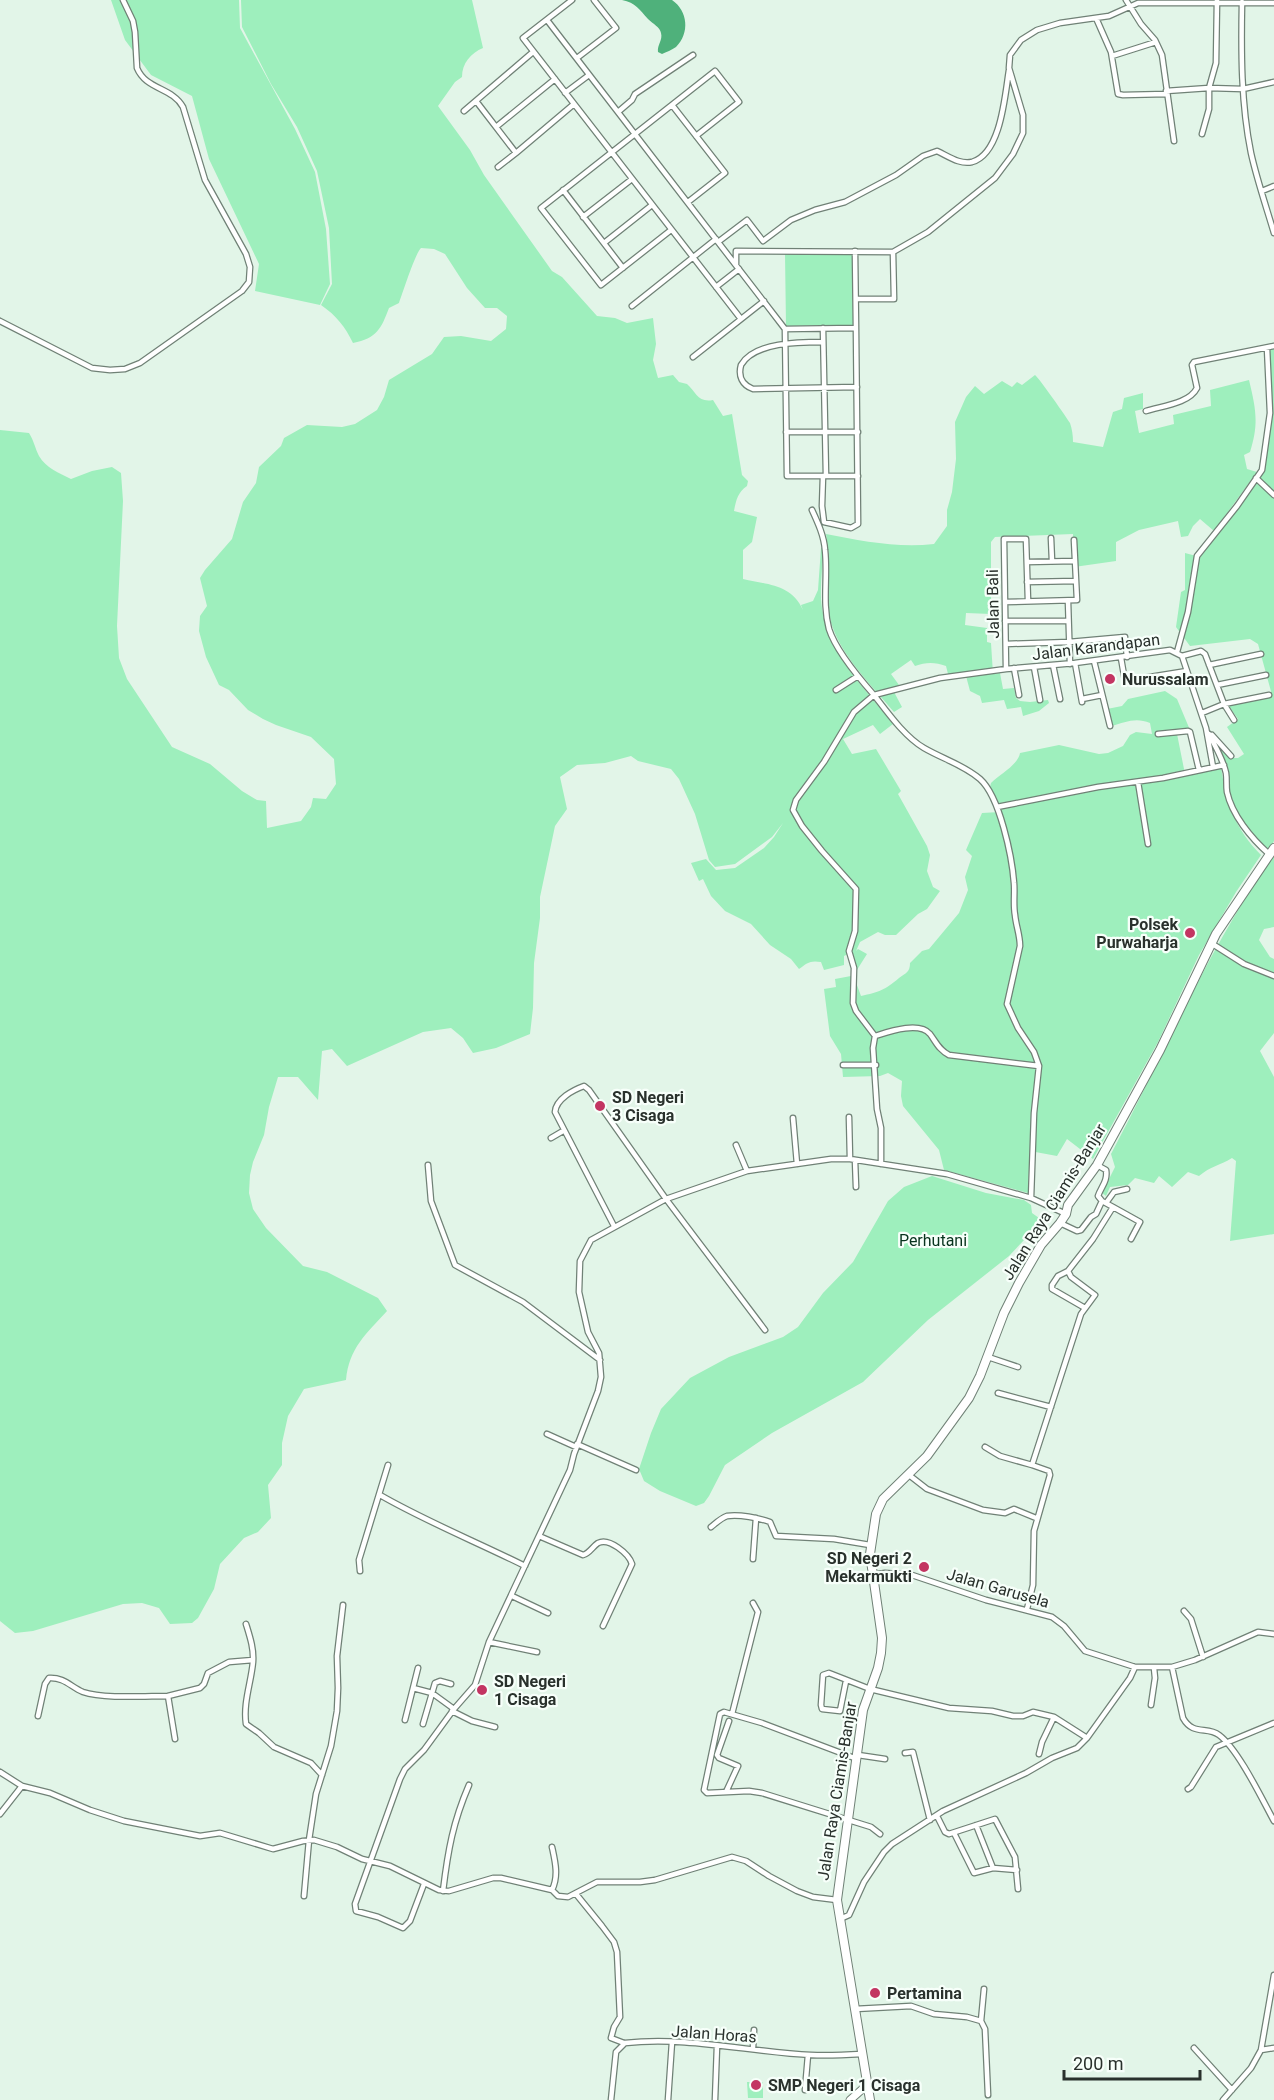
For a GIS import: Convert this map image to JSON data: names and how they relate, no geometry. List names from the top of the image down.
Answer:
{
  "streets": {
    "highway": ["Jalan Raya Ciamis-Banjar"],
    "street": [
      "Jalan Bali",
      "Jalan Karandapan",
      "Jalan Garusela",
      "Jalan Horas"
    ]
  },
  "crossings": [
    ["Jalan Bali", "Jalan Karandapan"],
    ["Jalan Raya Ciamis-Banjar", "Jalan Garusela"],
    ["Jalan Raya Ciamis-Banjar", "Jalan Horas"]
  ],
  "parks": ["Perhutani"],
  "places": [
    "Nurussalam",
    "Polsek Purwaharja",
    "SD Negeri 3 Cisaga",
    "SD Negeri 2 Mekarmukti",
    "SD Negeri 1 Cisaga",
    "Pertamina",
    "SMP Negeri 1 Cisaga"
  ],
  "scale_bar": "200 m"
}
